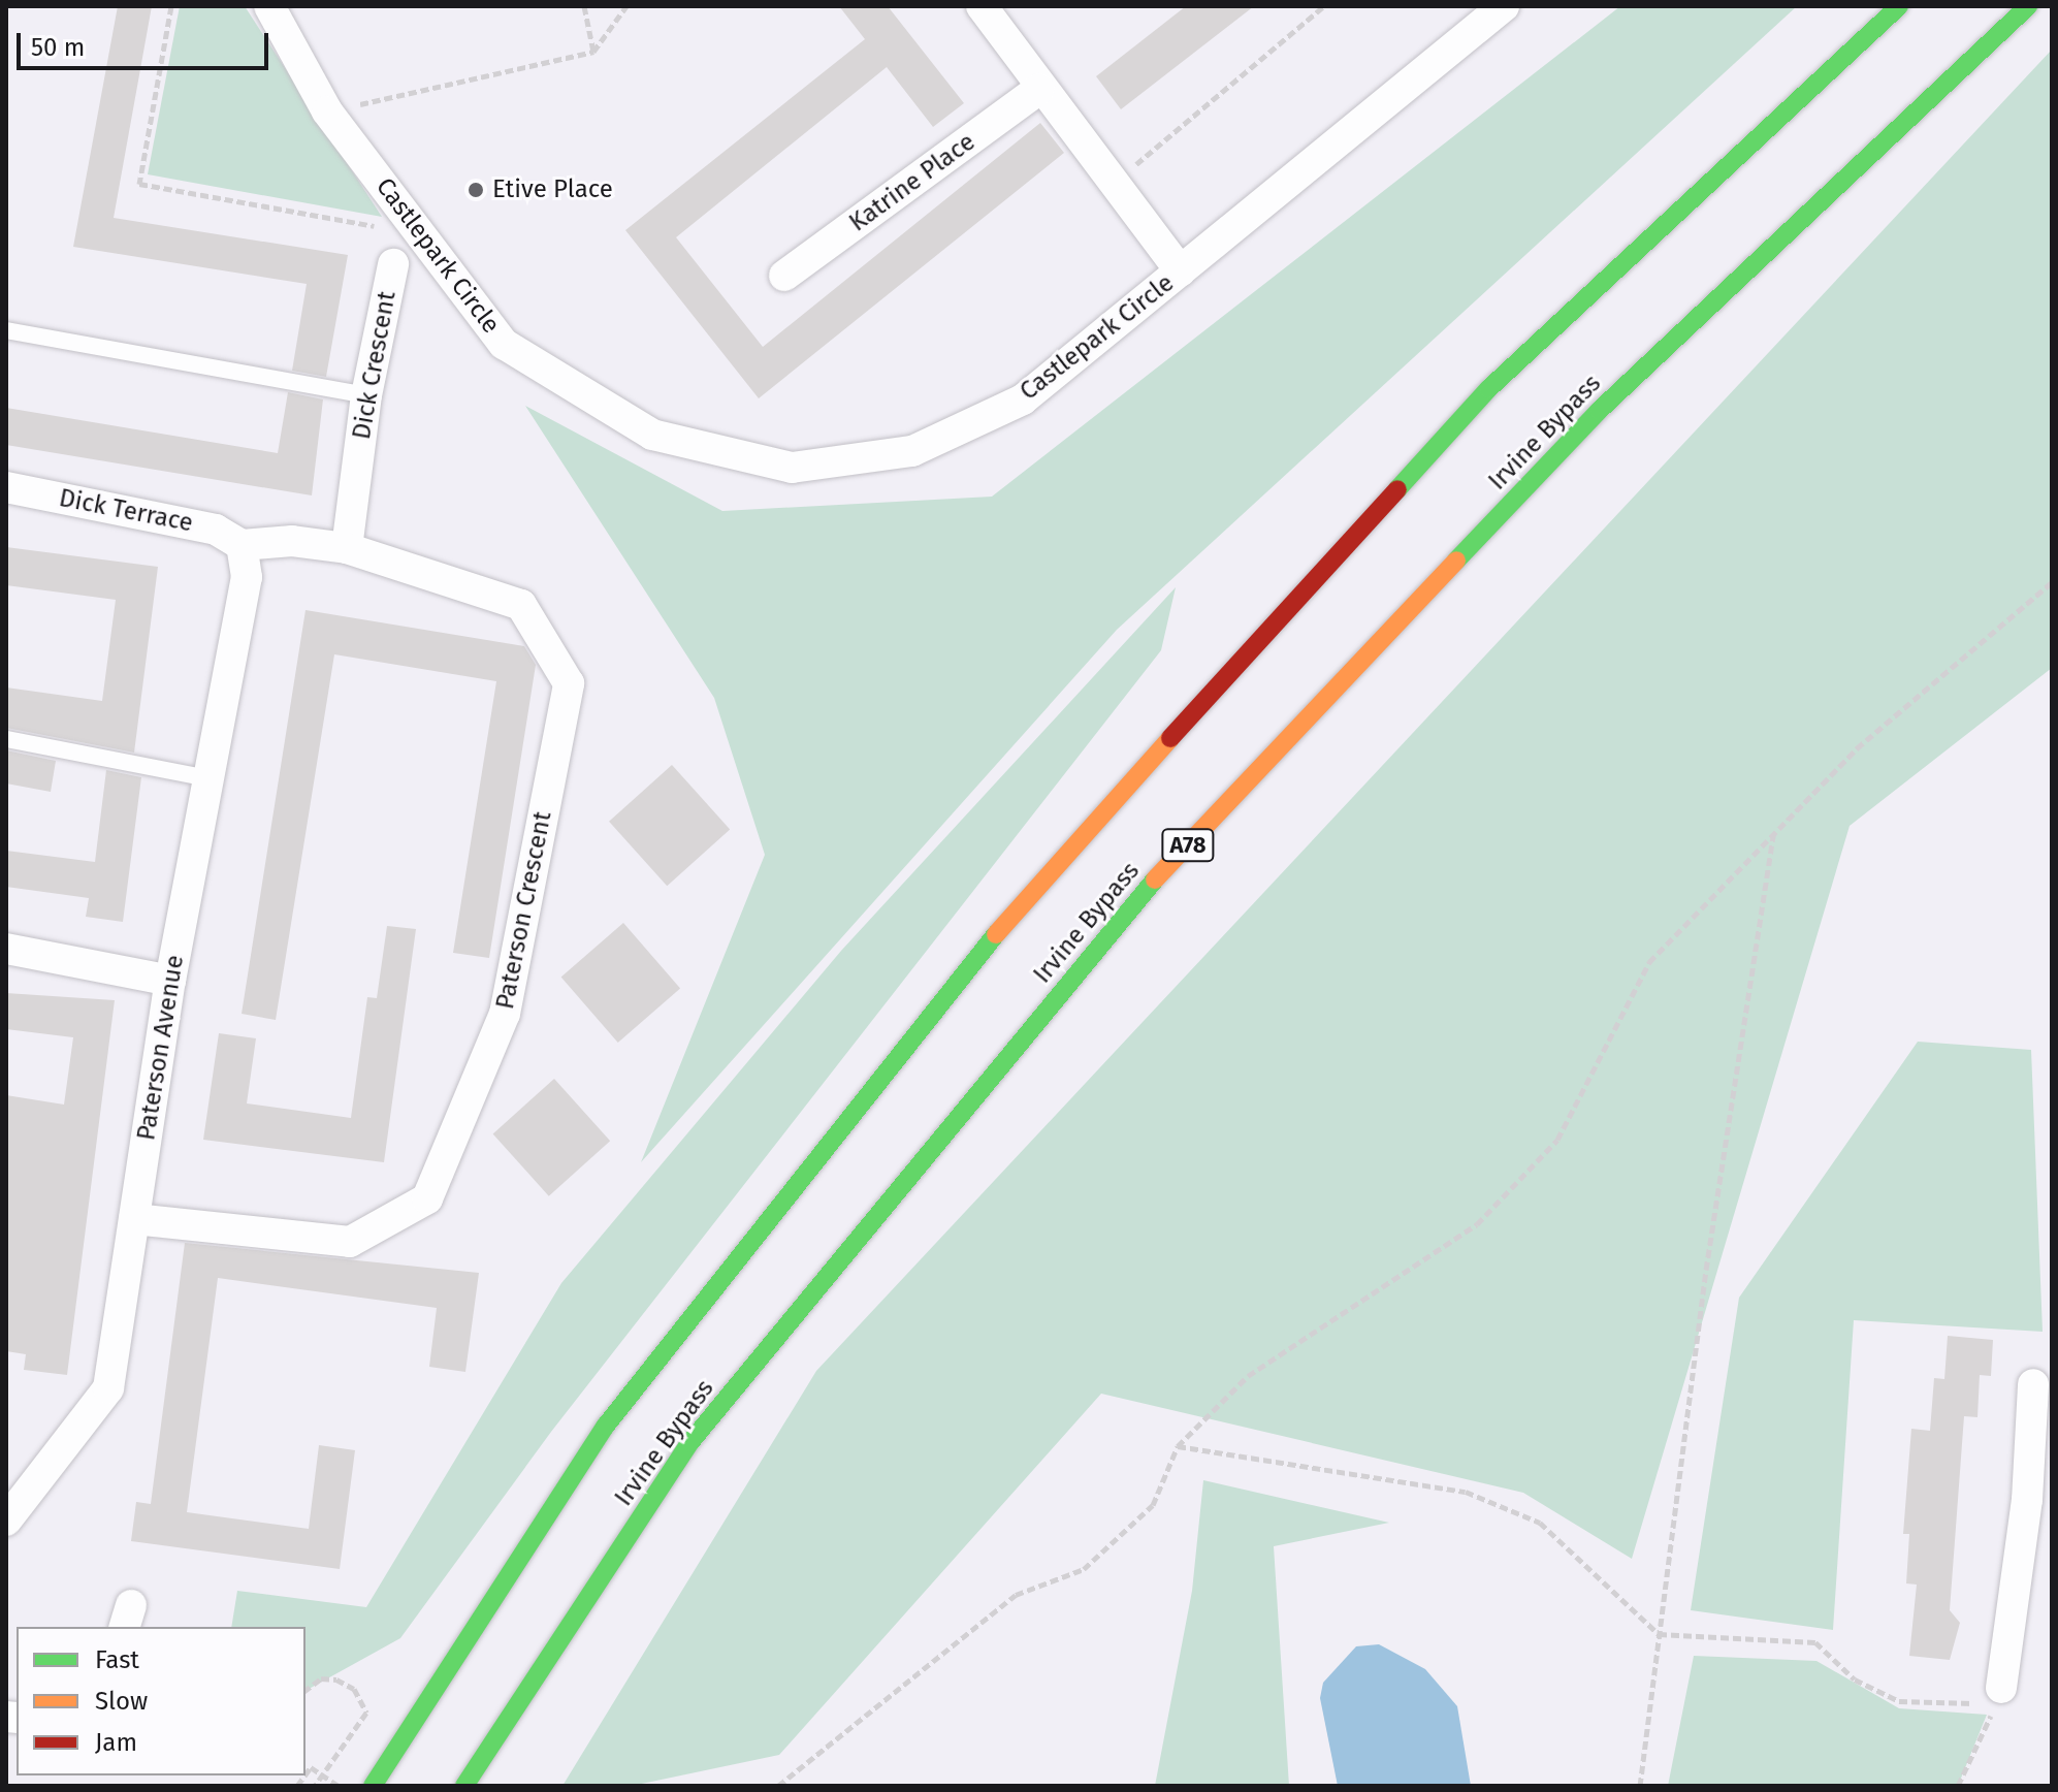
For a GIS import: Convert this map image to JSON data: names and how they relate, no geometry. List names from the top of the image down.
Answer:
{
  "streets": {
    "highway": ["Irvine Bypass", "A78"],
    "street": [
      "Katrine Place",
      "Castlepark Circle",
      "Dick Crescent",
      "Dick Terrace",
      "Paterson Crescent",
      "Paterson Avenue"
    ]
  },
  "crossings": [
    ["Dick Crescent", "Paterson Crescent"],
    ["Dick Terrace", "Paterson Crescent"],
    ["Dick Terrace", "Paterson Avenue"],
    ["Paterson Crescent", "Paterson Avenue"]
  ],
  "places": ["Etive Place"],
  "legend": ["Fast", "Slow", "Jam"],
  "scale_bar": "50 m"
}
